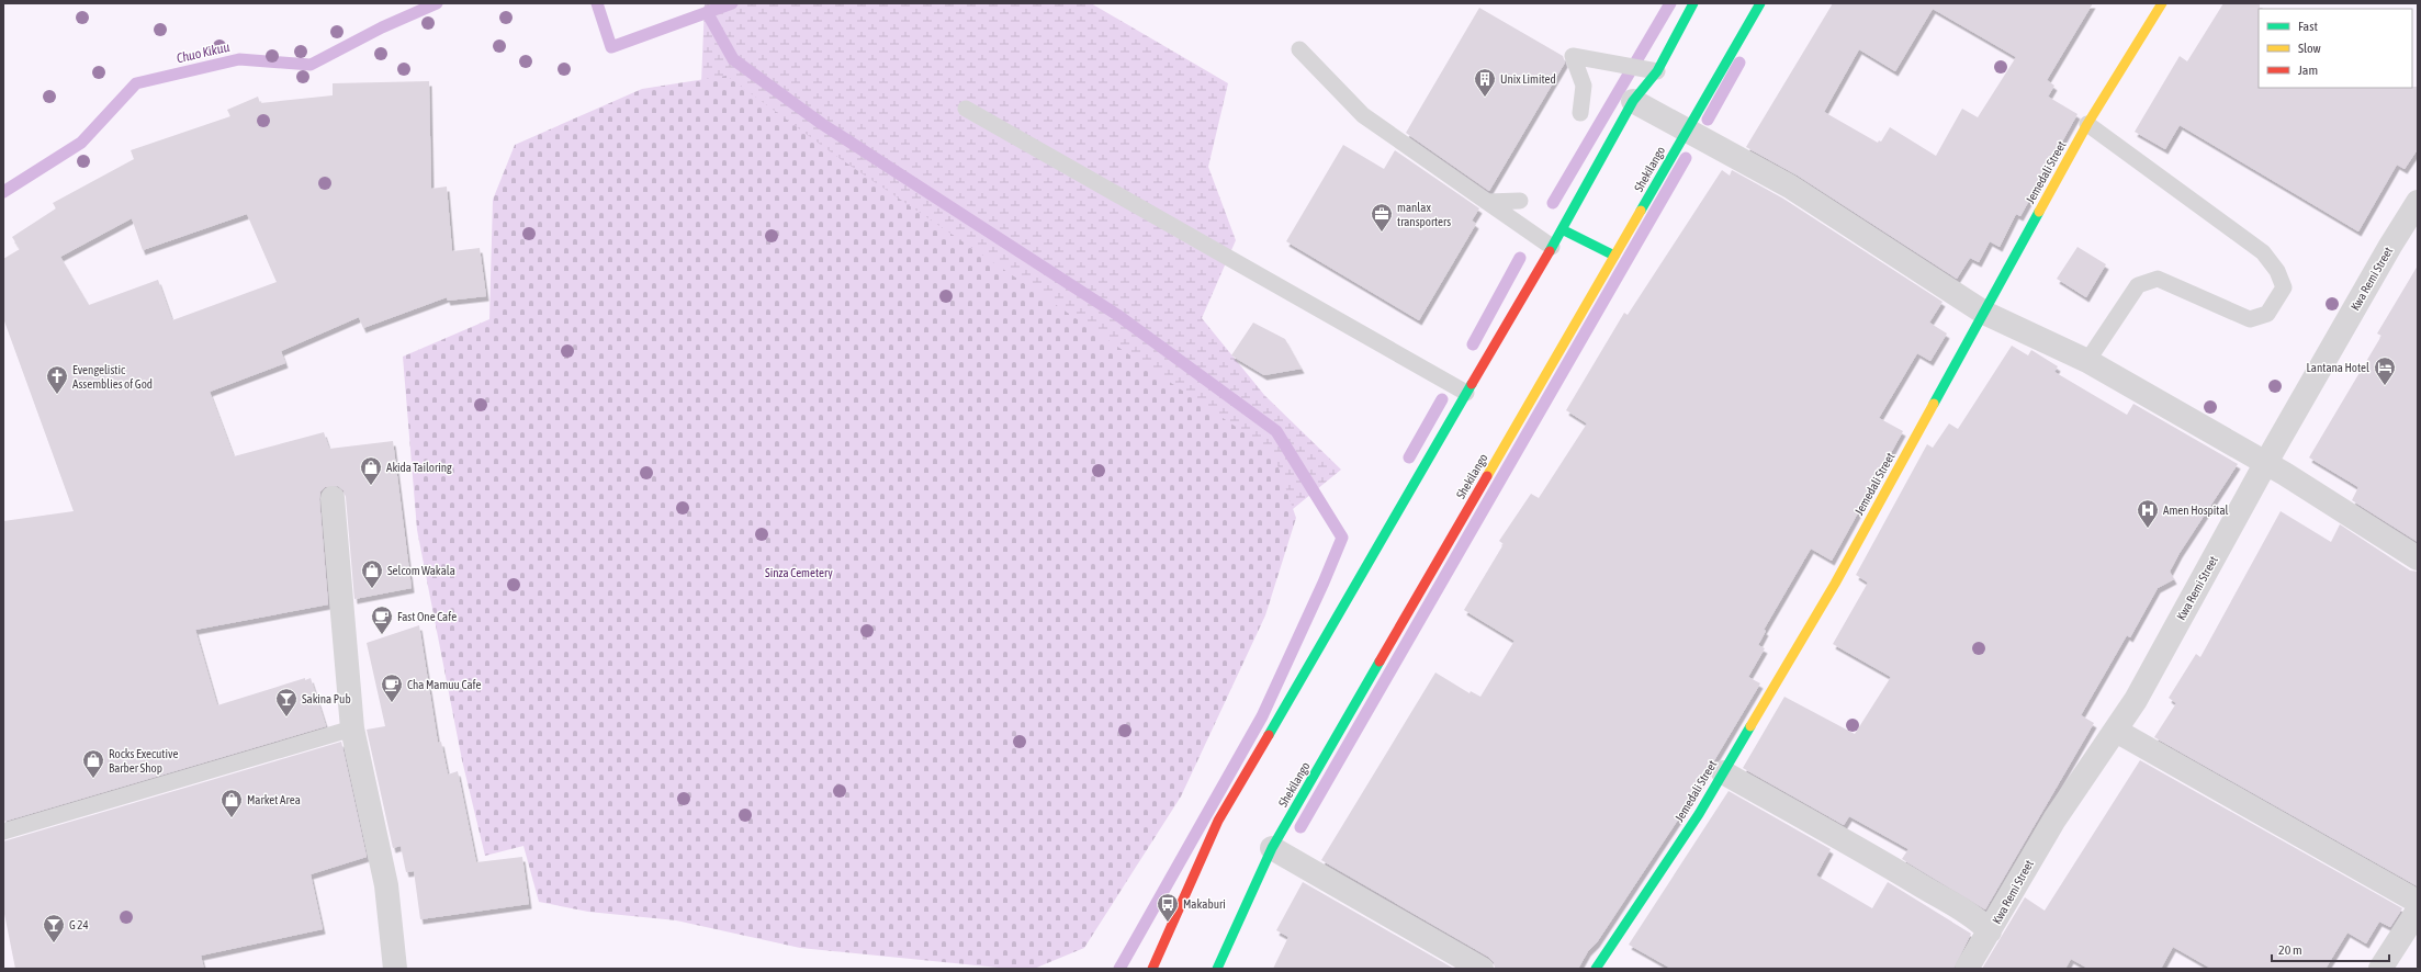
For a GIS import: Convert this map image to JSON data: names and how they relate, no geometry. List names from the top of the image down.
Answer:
{
  "streets": {
    "main road": ["Shekilango", "Jemedali Street"],
    "street": ["Kwa Remi Street"]
  },
  "water": ["Chuo Kikuu"],
  "parks": ["Sinza Cemetery"],
  "places": {
    "building": ["Unix Limited"],
    "office": ["manlax transporters"],
    "hotel": ["Lantana Hotel"],
    "church": ["Evengelistic Assemblies of God"],
    "shop": [
      "Akida Tailoring",
      "Selcom Wakala",
      "Rocks Executive Barber Shop",
      "Market Area"
    ],
    "hospital": ["Amen Hospital"],
    "cafe": ["Fast One Cafe", "Cha Mamuu Cafe"],
    "bar": ["Sakina Pub", "G 24"],
    "bus stop": ["Makaburi"]
  },
  "legend": ["Fast", "Slow", "Jam"],
  "scale_bar": "20 m"
}
